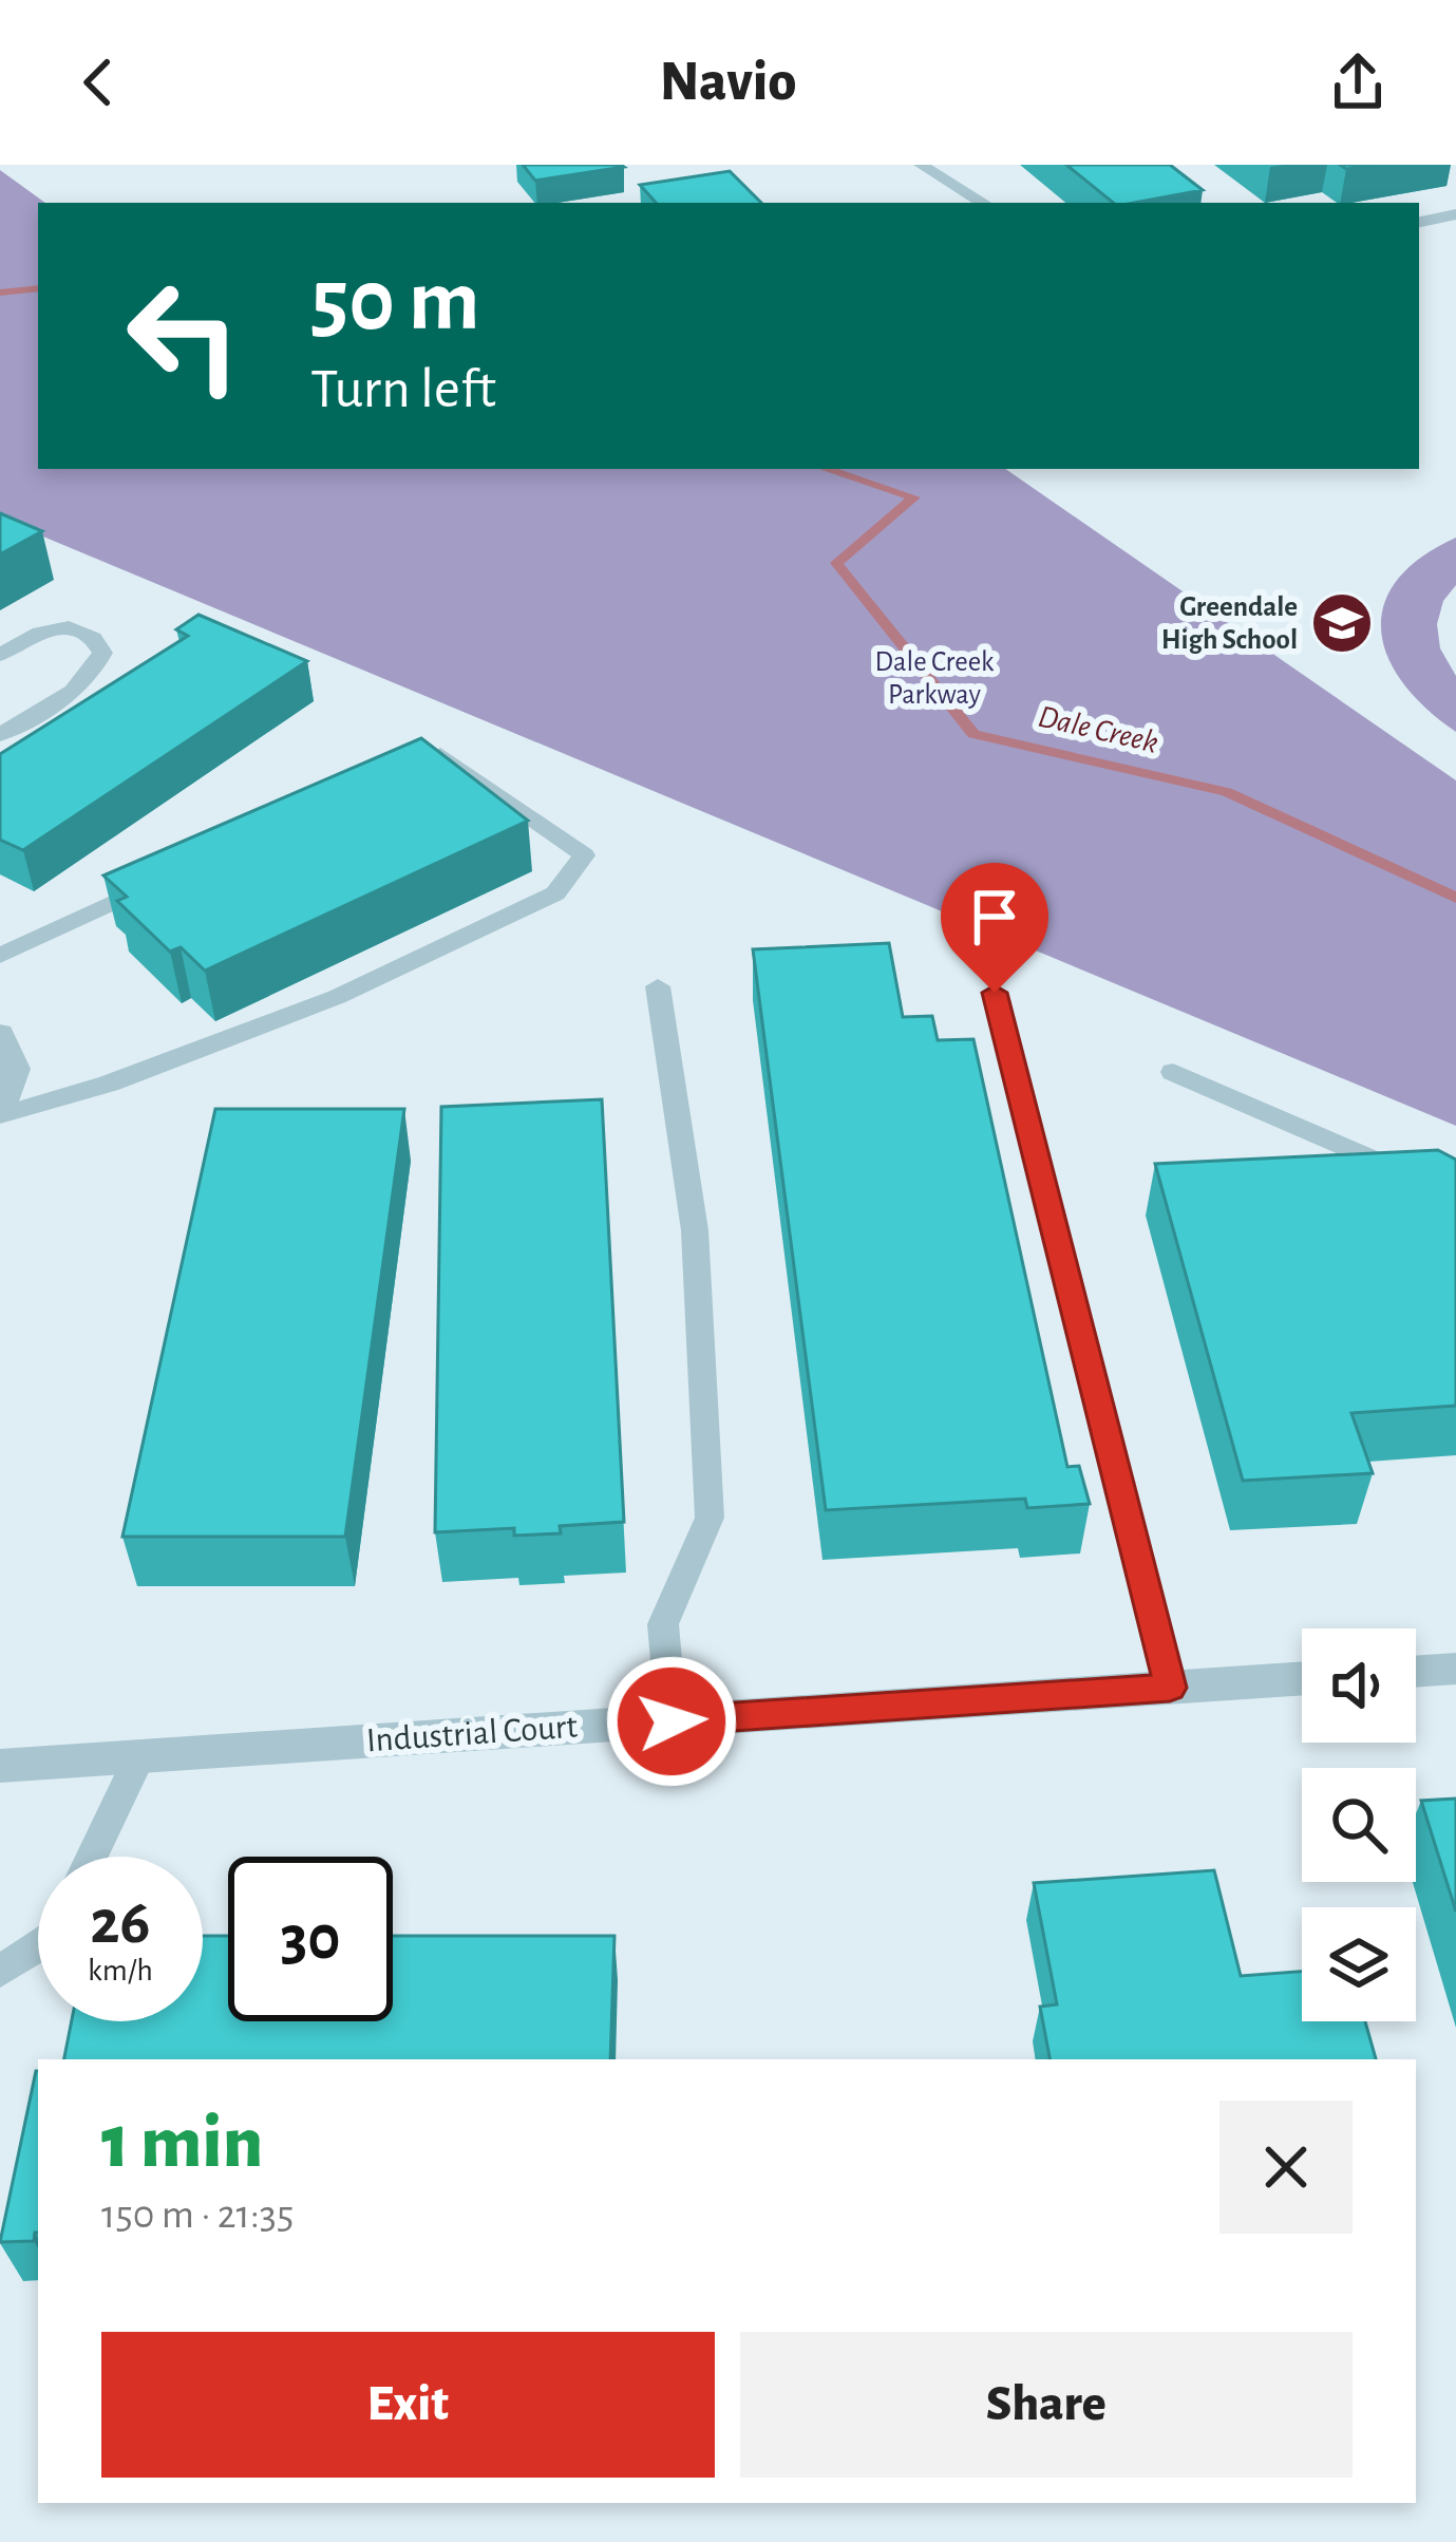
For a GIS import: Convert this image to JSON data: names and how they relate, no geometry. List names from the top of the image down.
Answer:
{
  "streets": {
    "street": ["Industrial Court"]
  },
  "water": ["Dale Creek"],
  "parks": ["Dale Creek Parkway"],
  "places": {
    "school or university": ["Greendale High School"]
  },
  "page": {
    "header": "Navio",
    "turn": ["50 m", "Turn left"],
    "speed": "26 km/h",
    "limit": "30",
    "heading": ["1 min", "150 m · 21:35"],
    "buttons": ["Exit", "Share"]
  }
}
